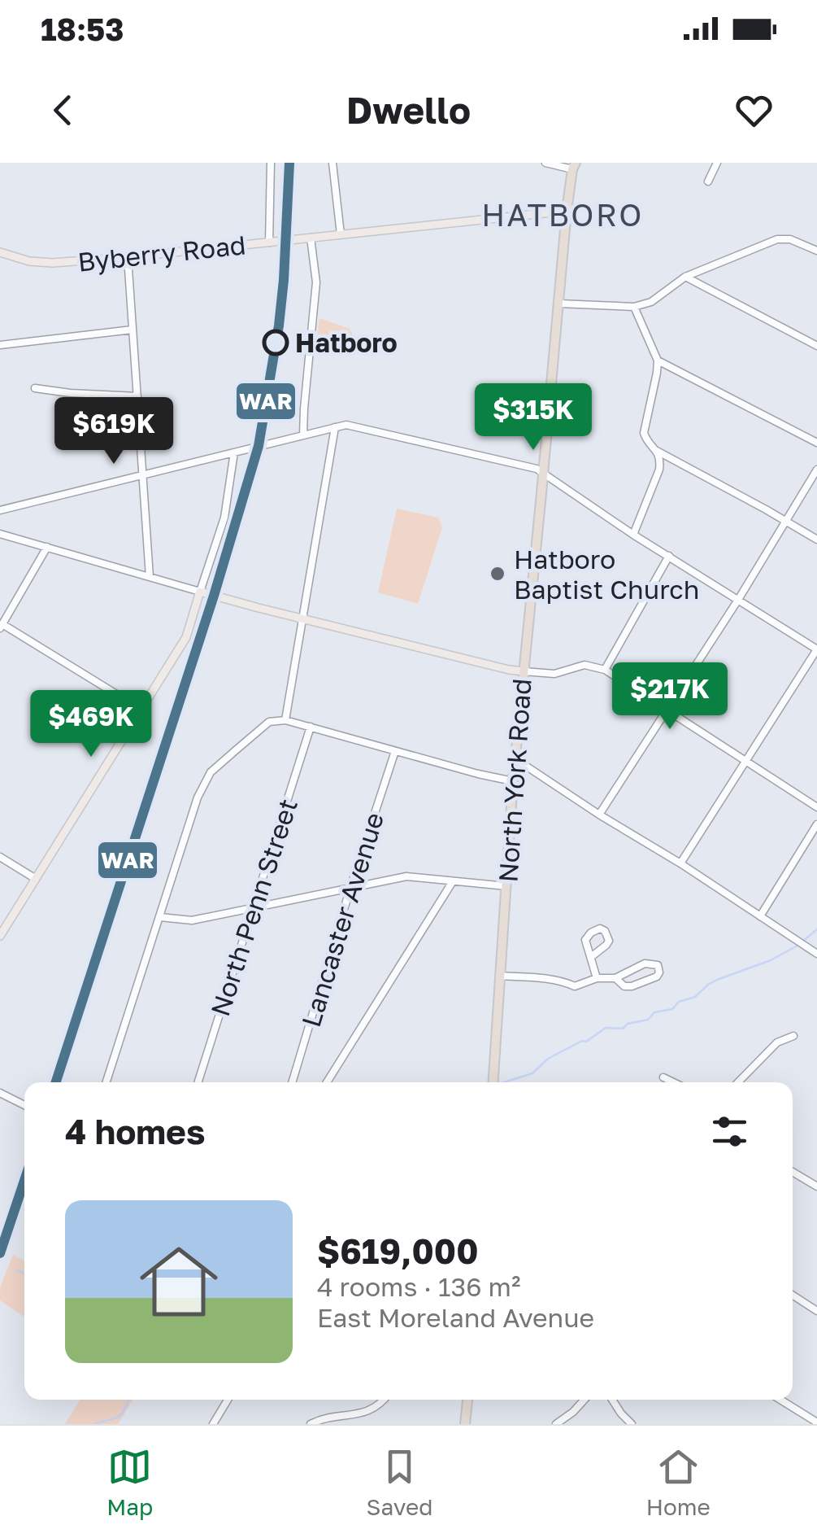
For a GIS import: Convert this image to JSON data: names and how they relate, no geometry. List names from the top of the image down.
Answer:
{
  "streets": {
    "highway": ["North York Road"],
    "main road": ["Byberry Road"],
    "street": ["North Penn Street", "Lancaster Avenue"]
  },
  "crossings": [
    ["Byberry Road", "North York Road"]
  ],
  "districts": ["HATBORO"],
  "places": ["Hatboro", "Hatboro Baptist Church"],
  "lines": ["transit line WAR"],
  "page": {
    "status": "18:53",
    "header": "Dwello",
    "price": [
      "$315K",
      "$619K",
      "$217K",
      "$469K"
    ],
    "heading": "4 homes",
    "list": [
      {
        "name": "$619,000",
        "note": "4 rooms · 136 m² · East Moreland Avenue"
      }
    ],
    "tabs": ["Map", "Saved", "Home"]
  }
}
